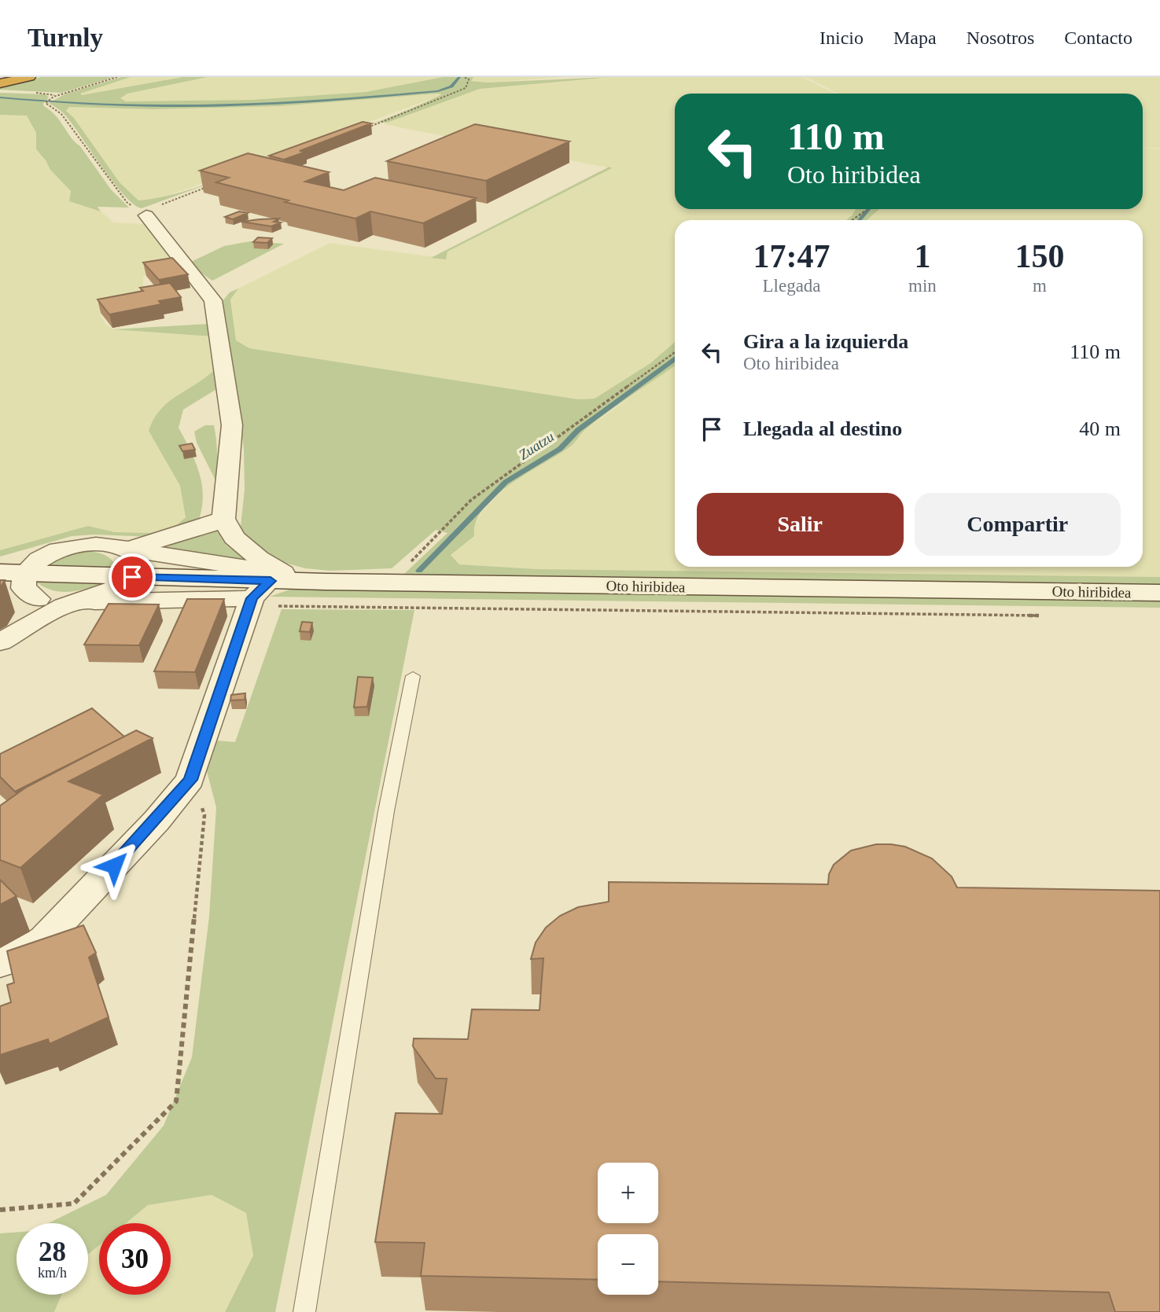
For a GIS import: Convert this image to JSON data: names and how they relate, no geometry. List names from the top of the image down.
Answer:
{
  "streets": {
    "street": ["Oto hiribidea"]
  },
  "water": ["Zuatzu"],
  "page": {
    "header": "Turnly",
    "nav": [
      "Inicio",
      "Mapa",
      "Nosotros",
      "Contacto"
    ],
    "turn": ["110 m", "Oto hiribidea"],
    "eta": [
      "17:47",
      "Llegada",
      "1",
      "min",
      "150",
      "m"
    ],
    "list": [
      {
        "name": "Gira a la izquierda",
        "note": "Oto hiribidea",
        "value": "110 m"
      },
      {
        "name": "Llegada al destino",
        "value": "40 m"
      }
    ],
    "buttons": ["Salir", "Compartir"],
    "map_buttons": ["+", "−"],
    "speed": "28 km/h",
    "limit": "30"
  }
}
